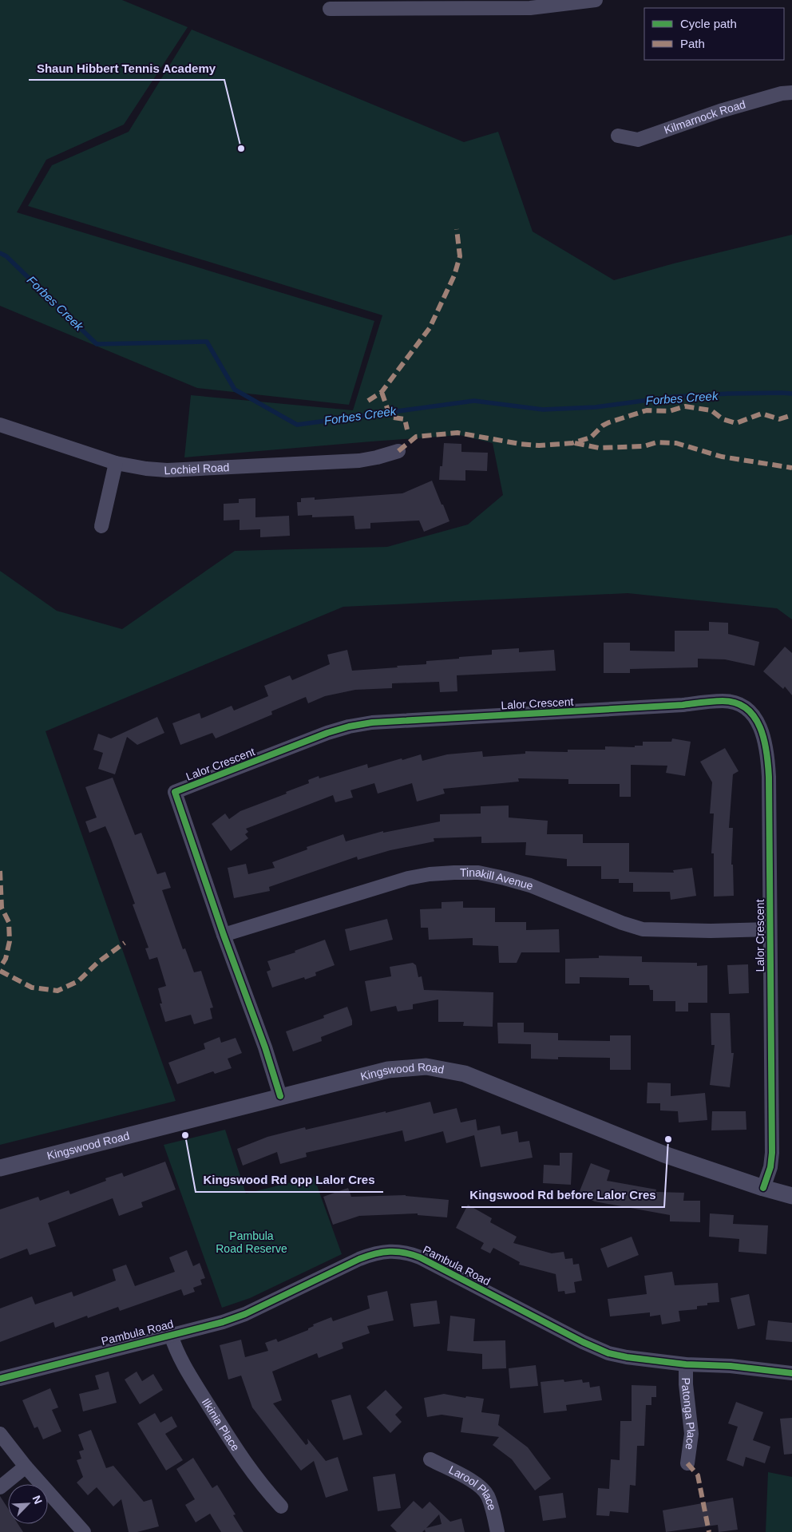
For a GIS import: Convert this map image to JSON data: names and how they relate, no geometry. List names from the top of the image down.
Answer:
{
  "streets": {
    "street": [
      "Kilmarnock Road",
      "Lochiel Road",
      "Lalor Crescent",
      "Tinakill Avenue",
      "Kingswood Road",
      "Pambula Road",
      "Patonga Place",
      "Ilkinia Place",
      "Larool Place"
    ]
  },
  "crossings": [
    ["Lalor Crescent", "Tinakill Avenue"],
    ["Lalor Crescent", "Kingswood Road"],
    ["Pambula Road", "Patonga Place"],
    ["Pambula Road", "Ilkinia Place"]
  ],
  "water": ["Forbes Creek"],
  "parks": ["Pambula Road Reserve"],
  "places": ["Shaun Hibbert Tennis Academy", "Kingswood Rd opp Lalor Cres", "Kingswood Rd before Lalor Cres"],
  "legend": ["Cycle path", "Path"],
  "north": "top right"
}
